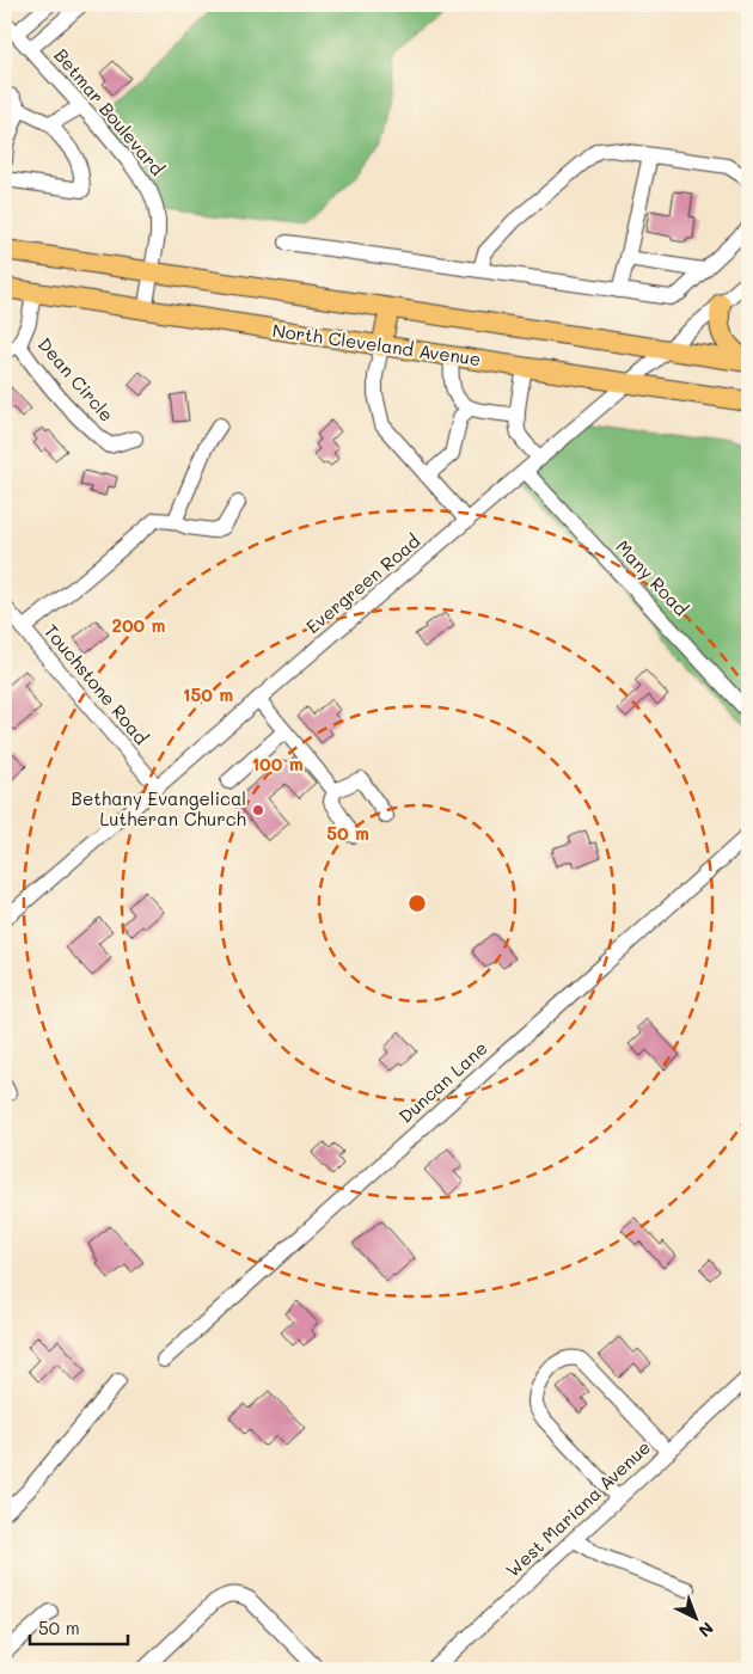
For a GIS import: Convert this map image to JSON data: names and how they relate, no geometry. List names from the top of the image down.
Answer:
{
  "streets": {
    "main road": ["North Cleveland Avenue"],
    "street": [
      "Betmar Boulevard",
      "Dean Circle",
      "Many Road",
      "Evergreen Road",
      "Touchstone Road",
      "Duncan Lane",
      "West Mariana Avenue"
    ]
  },
  "crossings": [
    ["Betmar Boulevard", "North Cleveland Avenue"],
    ["North Cleveland Avenue", "Evergreen Road"],
    ["Many Road", "Evergreen Road"],
    ["Evergreen Road", "Touchstone Road"]
  ],
  "places": ["Bethany Evangelical Lutheran Church"],
  "scale_bar": "50 m",
  "north": "bottom right",
  "rings": [
    "200 m",
    "150 m",
    "100 m",
    "50 m"
  ]
}
